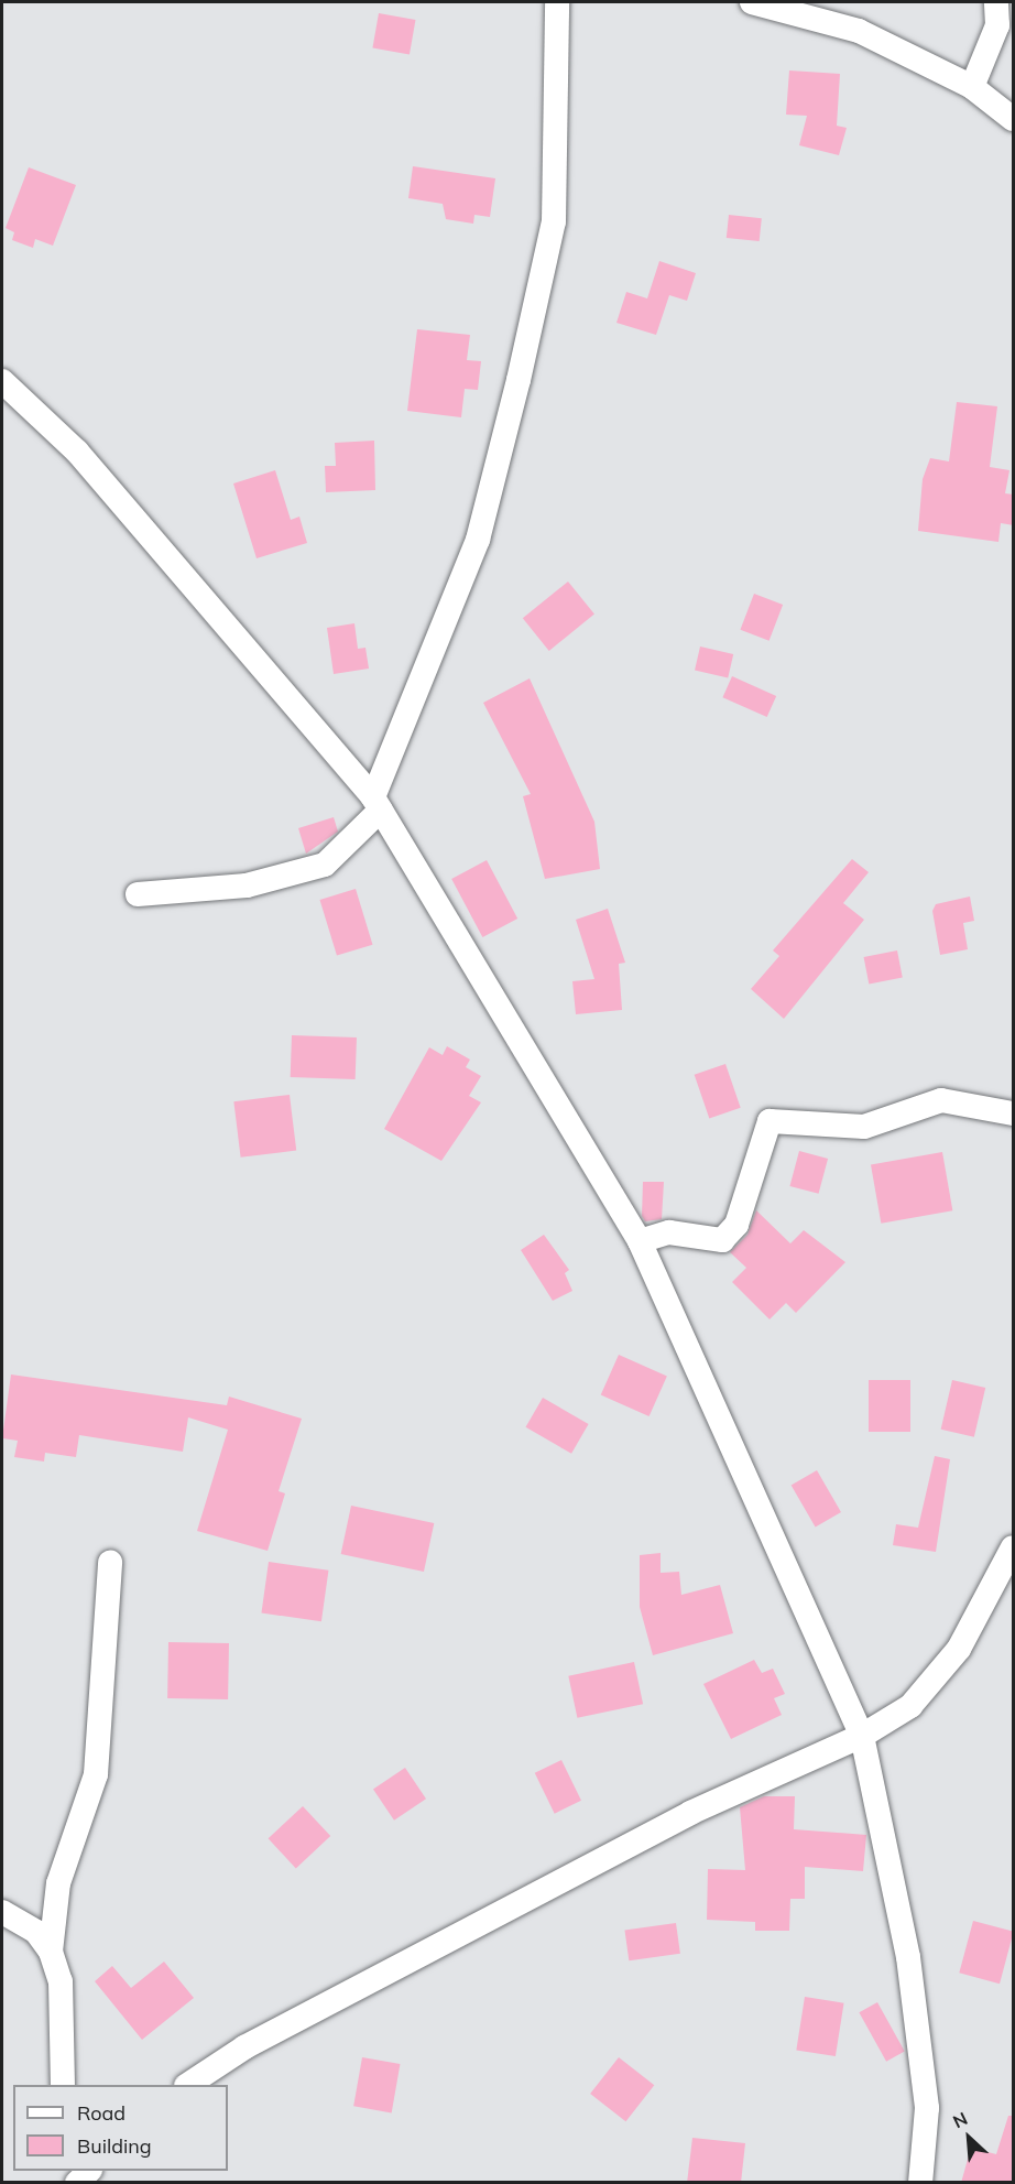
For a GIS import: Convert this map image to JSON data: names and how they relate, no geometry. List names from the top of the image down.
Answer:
{
  "legend": ["Road", "Building"],
  "north": "top left"
}
